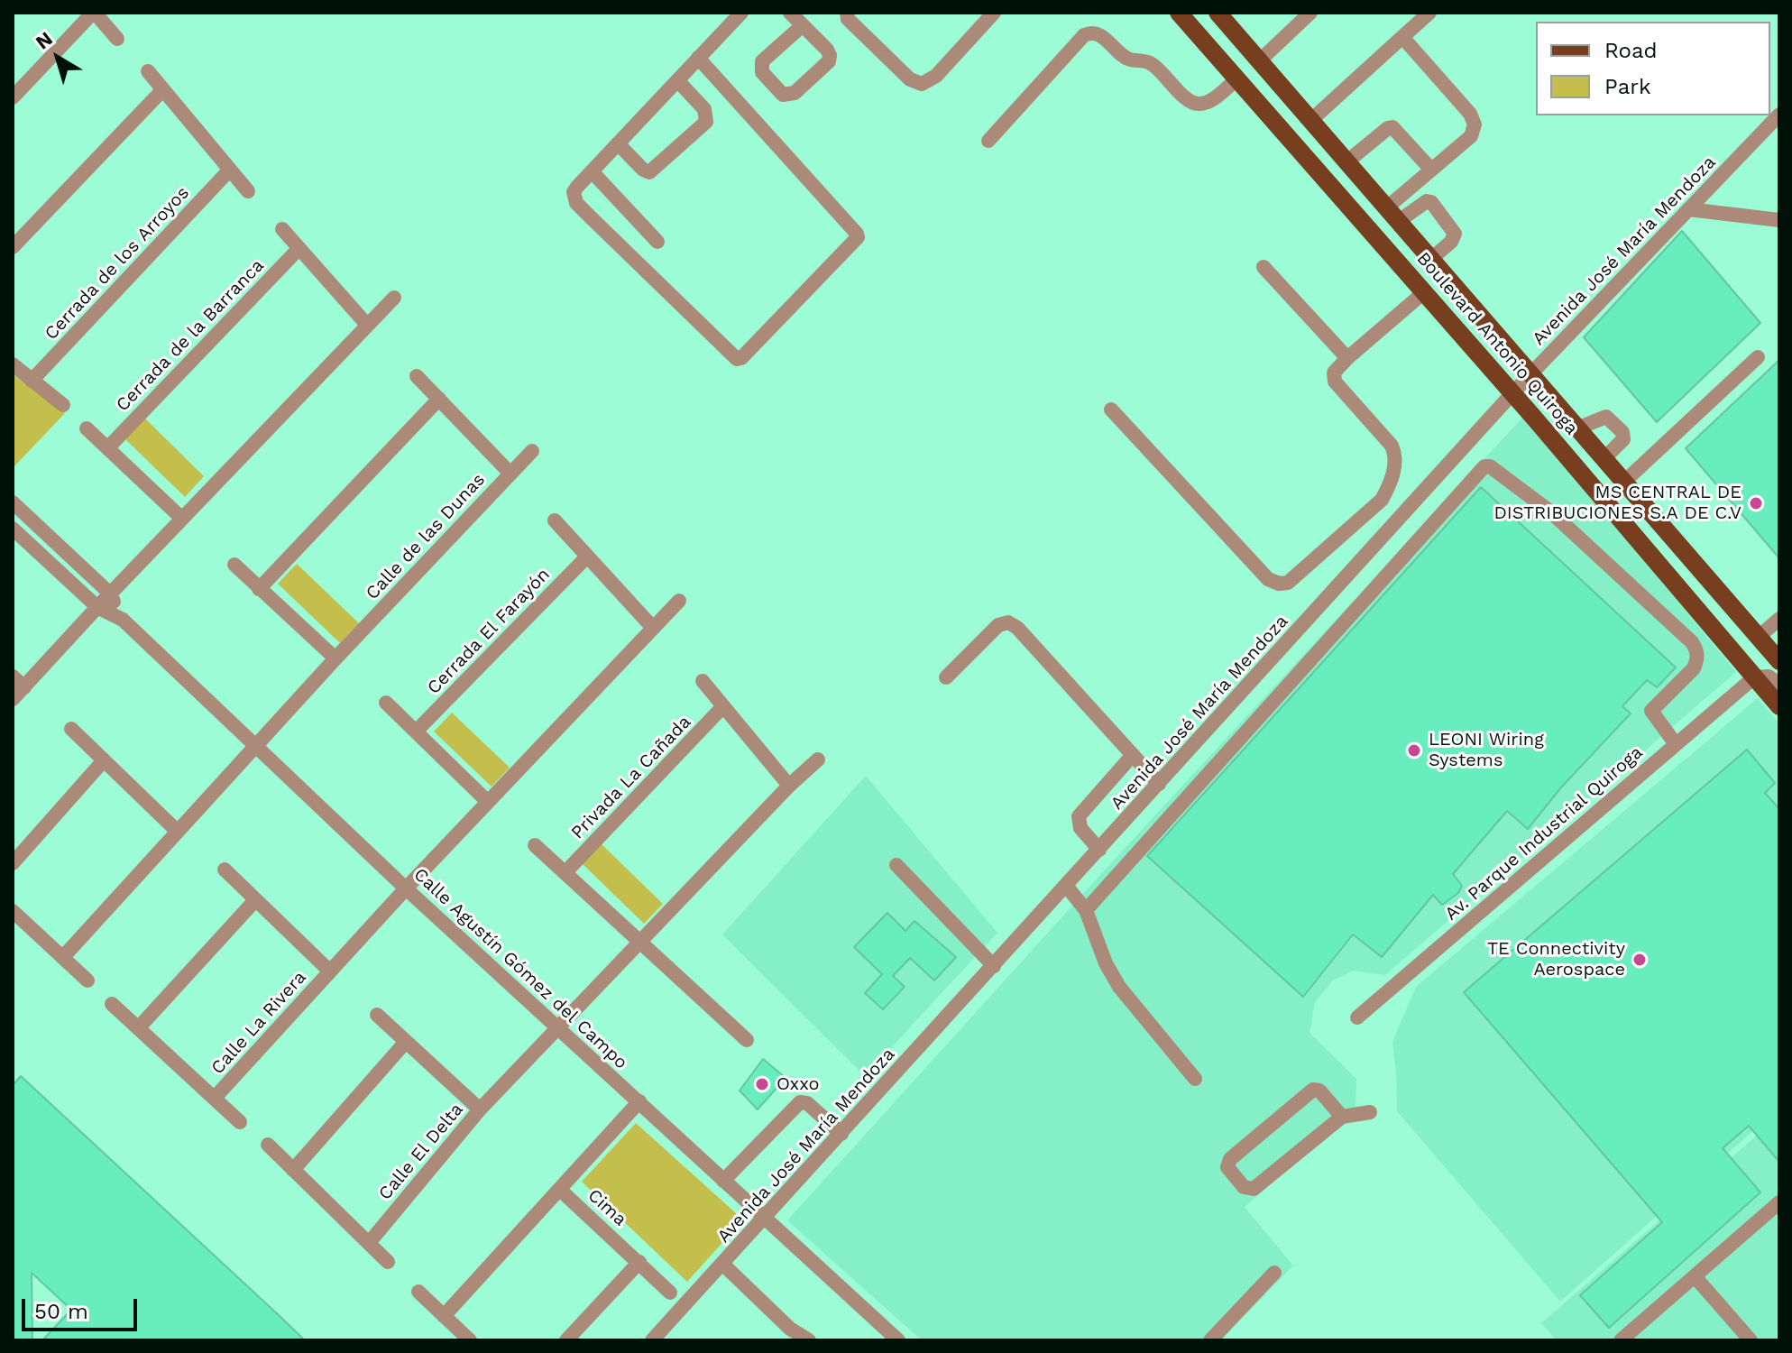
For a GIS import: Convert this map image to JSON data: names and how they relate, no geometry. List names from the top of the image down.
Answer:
{
  "streets": {
    "main road": ["Boulevard Antonio Quiroga"],
    "street": [
      "Avenida José María Mendoza",
      "Cerrada de los Arroyos",
      "Cerrada de la Barranca",
      "Calle de las Dunas",
      "Cerrada El Farayón",
      "Privada La Cañada",
      "Av. Parque Industrial Quiroga",
      "Calle Agustín Gómez del Campo",
      "Calle La Rivera",
      "Calle El Delta",
      "Cima"
    ]
  },
  "crossings": [
    ["Avenida José María Mendoza", "Boulevard Antonio Quiroga"],
    ["Avenida José María Mendoza", "Calle Agustín Gómez del Campo"],
    ["Boulevard Antonio Quiroga", "Av. Parque Industrial Quiroga"],
    ["Calle de las Dunas", "Calle Agustín Gómez del Campo"]
  ],
  "places": [
    "MS CENTRAL DE DISTRIBUCIONES S.A DE C.V",
    "LEONI Wiring Systems",
    "TE Connectivity Aerospace",
    "Oxxo"
  ],
  "legend": ["Road", "Park"],
  "scale_bar": "50 m",
  "north": "top left"
}
